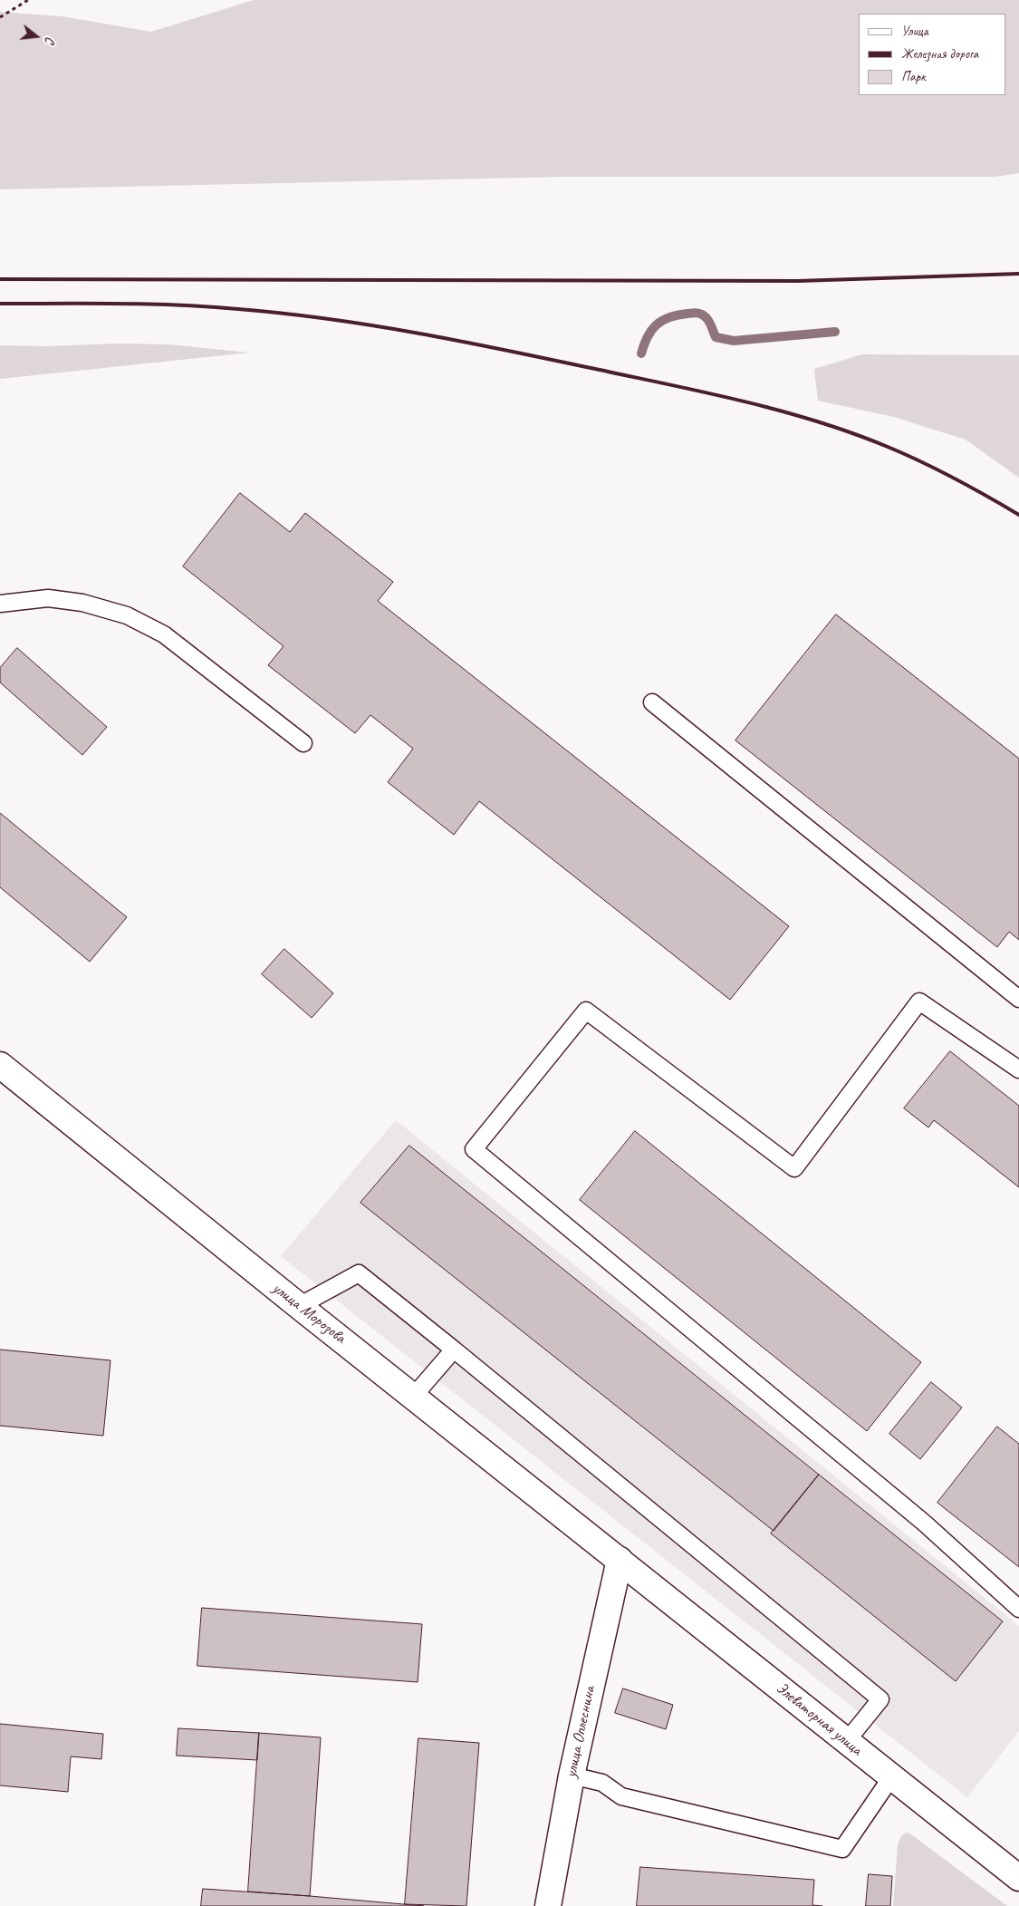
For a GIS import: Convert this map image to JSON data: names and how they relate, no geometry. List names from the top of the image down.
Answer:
{
  "streets": {
    "main road": ["улица Морозова", "Элеваторная улица", "улица Оплеснина"]
  },
  "crossings": [
    ["улица Морозова", "Элеваторная улица"],
    ["улица Морозова", "улица Оплеснина"],
    ["Элеваторная улица", "улица Оплеснина"]
  ],
  "legend": ["Улица", "Железная дорога", "Парк"],
  "north": "right"
}
